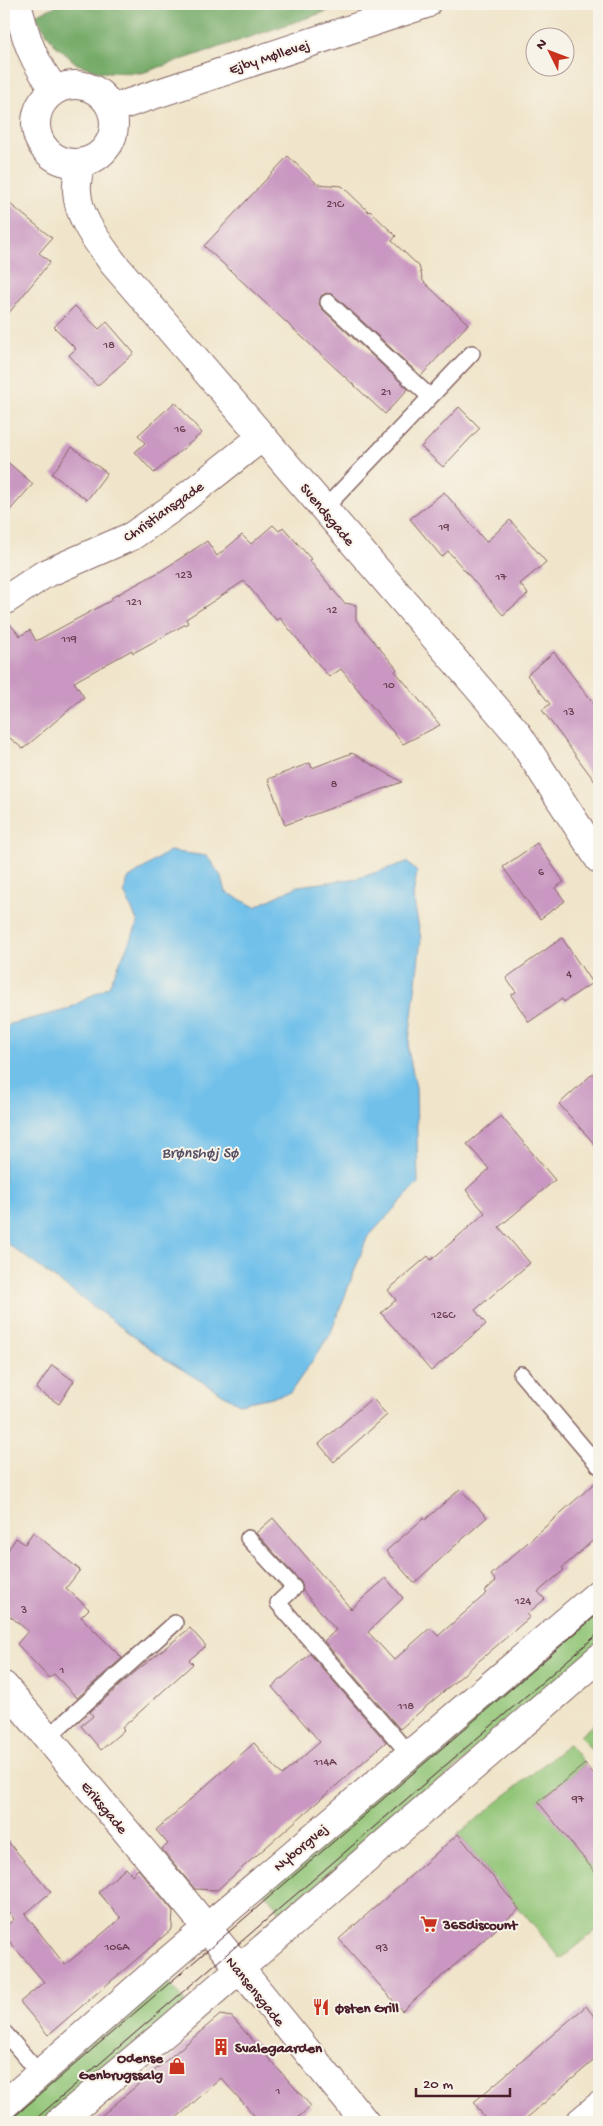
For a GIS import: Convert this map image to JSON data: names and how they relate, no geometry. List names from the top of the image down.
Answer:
{
  "streets": {
    "street": [
      "Ejby Møllevej",
      "Christiansgade",
      "Svendsgade",
      "Eriksgade",
      "Nyborgvej",
      "Nansensgade"
    ]
  },
  "crossings": [
    ["Ejby Møllevej", "Svendsgade"],
    ["Christiansgade", "Svendsgade"],
    ["Eriksgade", "Nyborgvej"],
    ["Eriksgade", "Nansensgade"],
    ["Nyborgvej", "Nansensgade"]
  ],
  "water": ["Brønshøj Sø"],
  "places": {
    "supermarket": ["365discount"],
    "restaurant": ["Østen Grill"],
    "building": ["Svalegaarden"],
    "shop": ["Odense Genbrugssalg"]
  },
  "house_numbers": [
    "21C",
    "18",
    "21",
    "16",
    "19",
    "123",
    "17",
    "121",
    "12",
    "119",
    "10",
    "13",
    "8",
    "6",
    "4",
    "126C",
    "124",
    "3",
    "1",
    "118",
    "114A",
    "97",
    "106A",
    "93",
    "1"
  ],
  "scale_bar": "20 m",
  "north": "top left"
}
